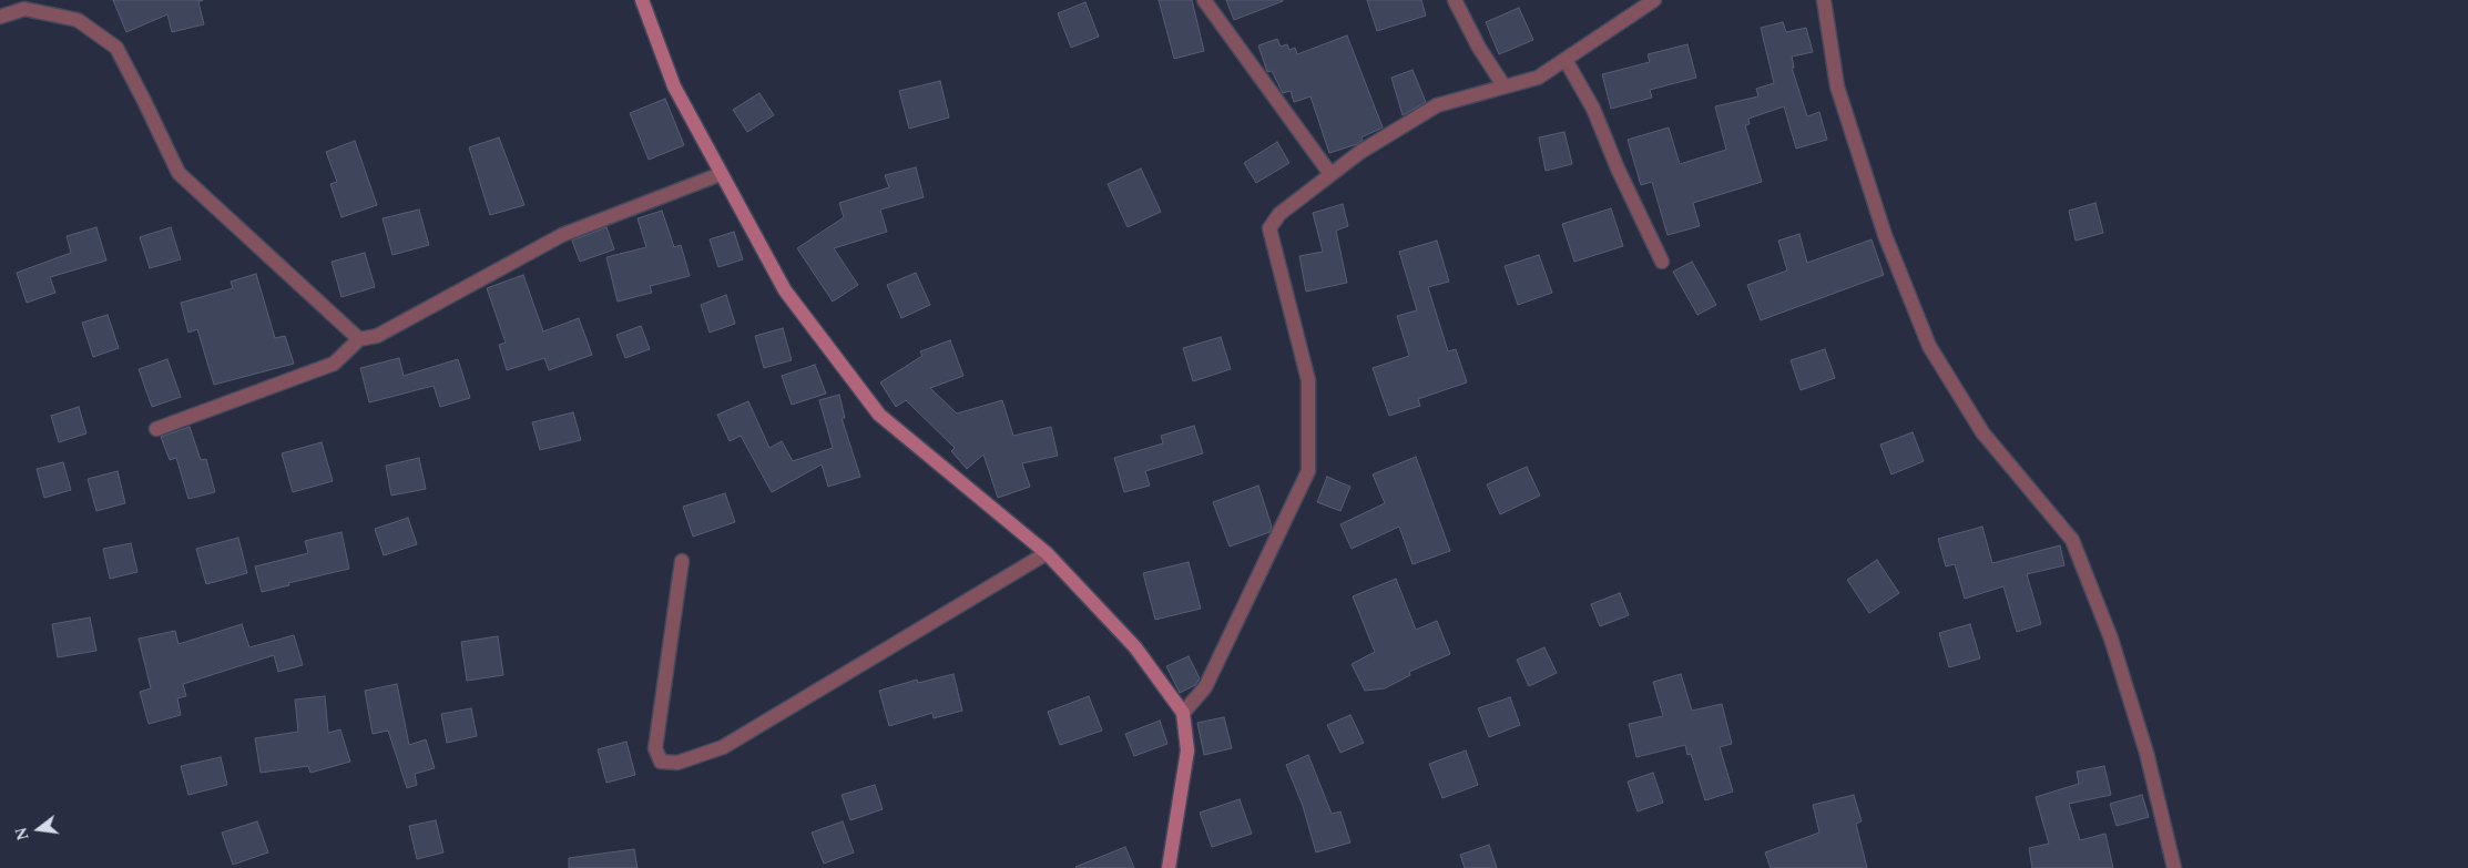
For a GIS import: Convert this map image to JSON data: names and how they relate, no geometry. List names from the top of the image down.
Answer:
{
  "north": "left"
}
